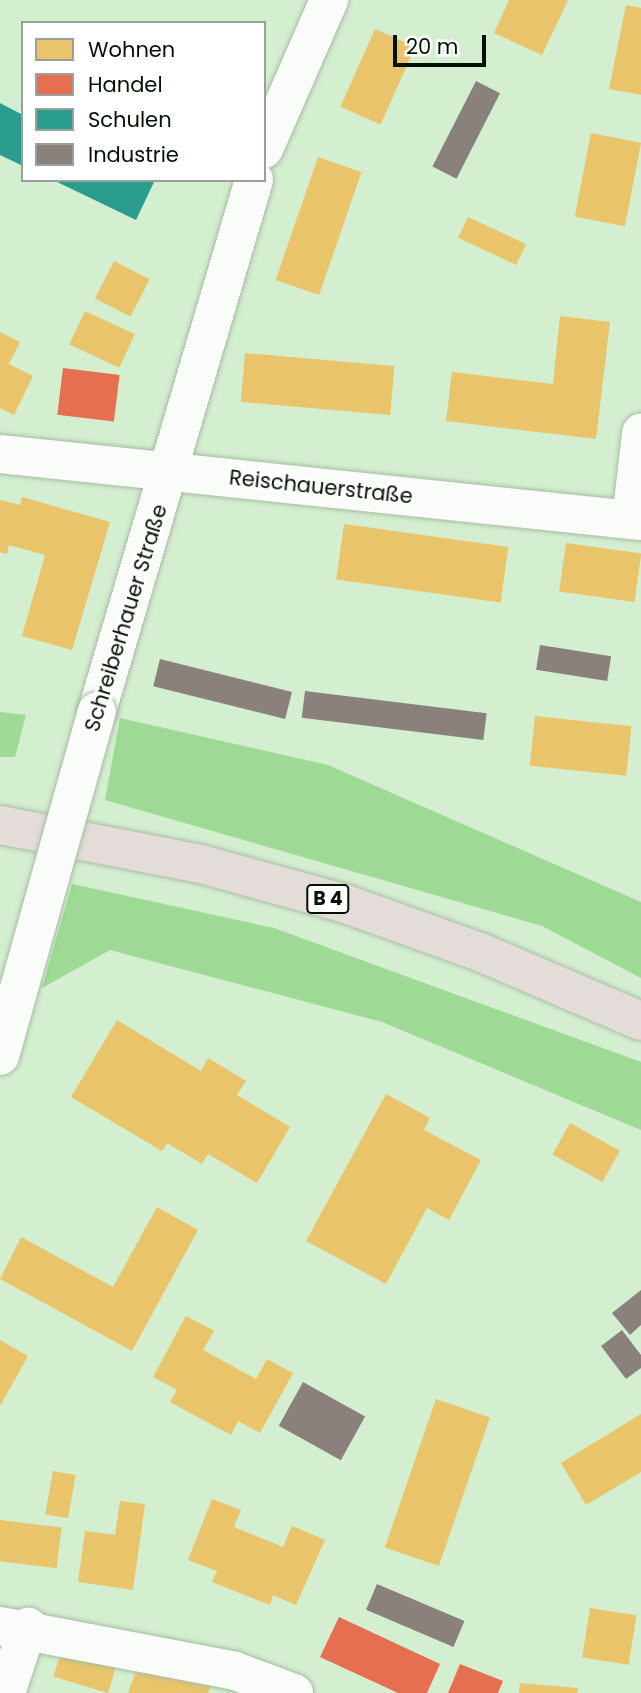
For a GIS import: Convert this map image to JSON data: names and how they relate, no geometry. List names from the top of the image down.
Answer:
{
  "streets": {
    "highway": ["B 4"],
    "street": ["Reischauerstraße", "Schreiberhauer Straße"]
  },
  "crossings": [
    ["Reischauerstraße", "Schreiberhauer Straße"]
  ],
  "legend": [
    "Wohnen",
    "Handel",
    "Schulen",
    "Industrie"
  ],
  "scale_bar": "20 m"
}
